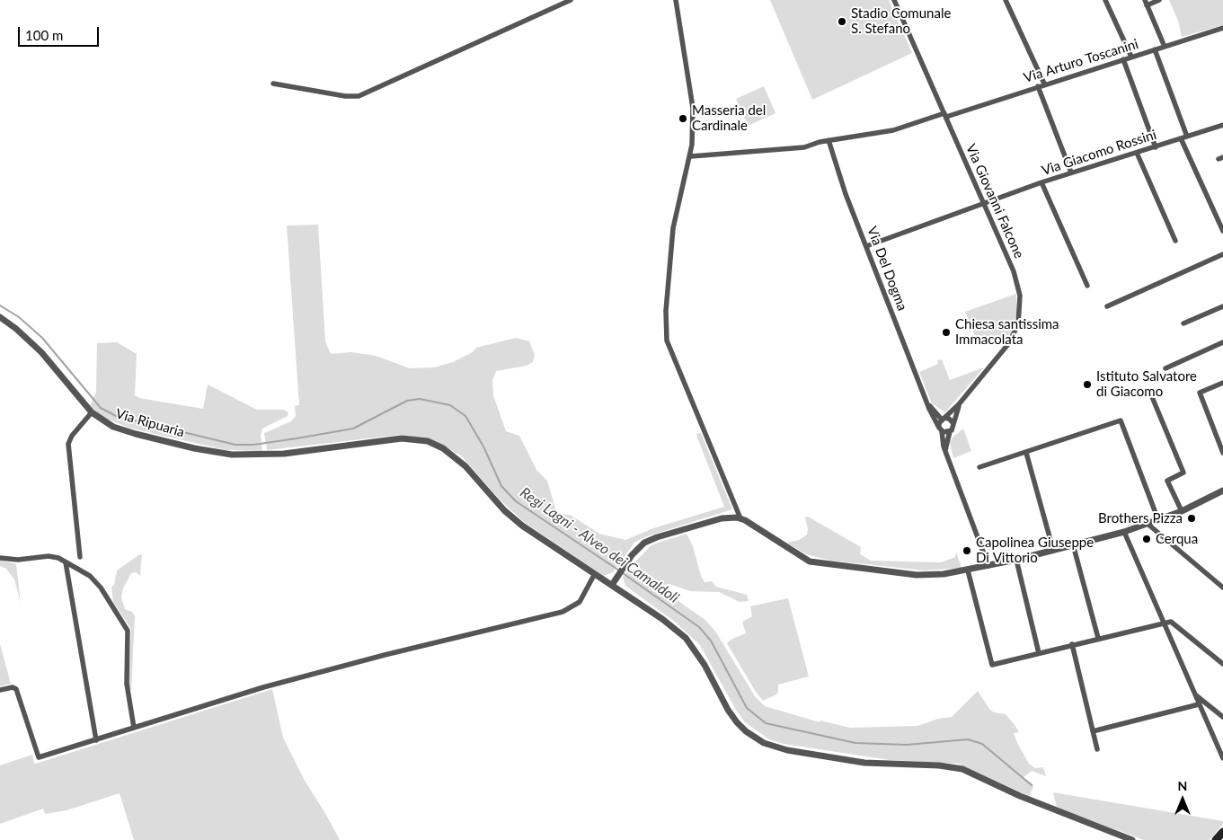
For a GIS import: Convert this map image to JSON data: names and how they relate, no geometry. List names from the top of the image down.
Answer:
{
  "streets": {
    "street": [
      "Via Arturo Toscanini",
      "Via Giacomo Rossini",
      "Via Giovanni Falcone",
      "Via Del Dogma",
      "Via Ripuaria"
    ]
  },
  "crossings": [
    ["Via Arturo Toscanini", "Via Giovanni Falcone"],
    ["Via Arturo Toscanini", "Via Del Dogma"],
    ["Via Giacomo Rossini", "Via Giovanni Falcone"],
    ["Via Giacomo Rossini", "Via Del Dogma"]
  ],
  "water": ["Regi Lagni - Alveo dei Camaldoli"],
  "places": [
    "Stadio Comunale S. Stefano",
    "Masseria del Cardinale",
    "Chiesa santissima Immacolata",
    "Istituto Salvatore di Giacomo",
    "Brothers Pizza",
    "Cerqua",
    "Capolinea Giuseppe Di Vittorio"
  ],
  "scale_bar": "100 m",
  "north": "top"
}
